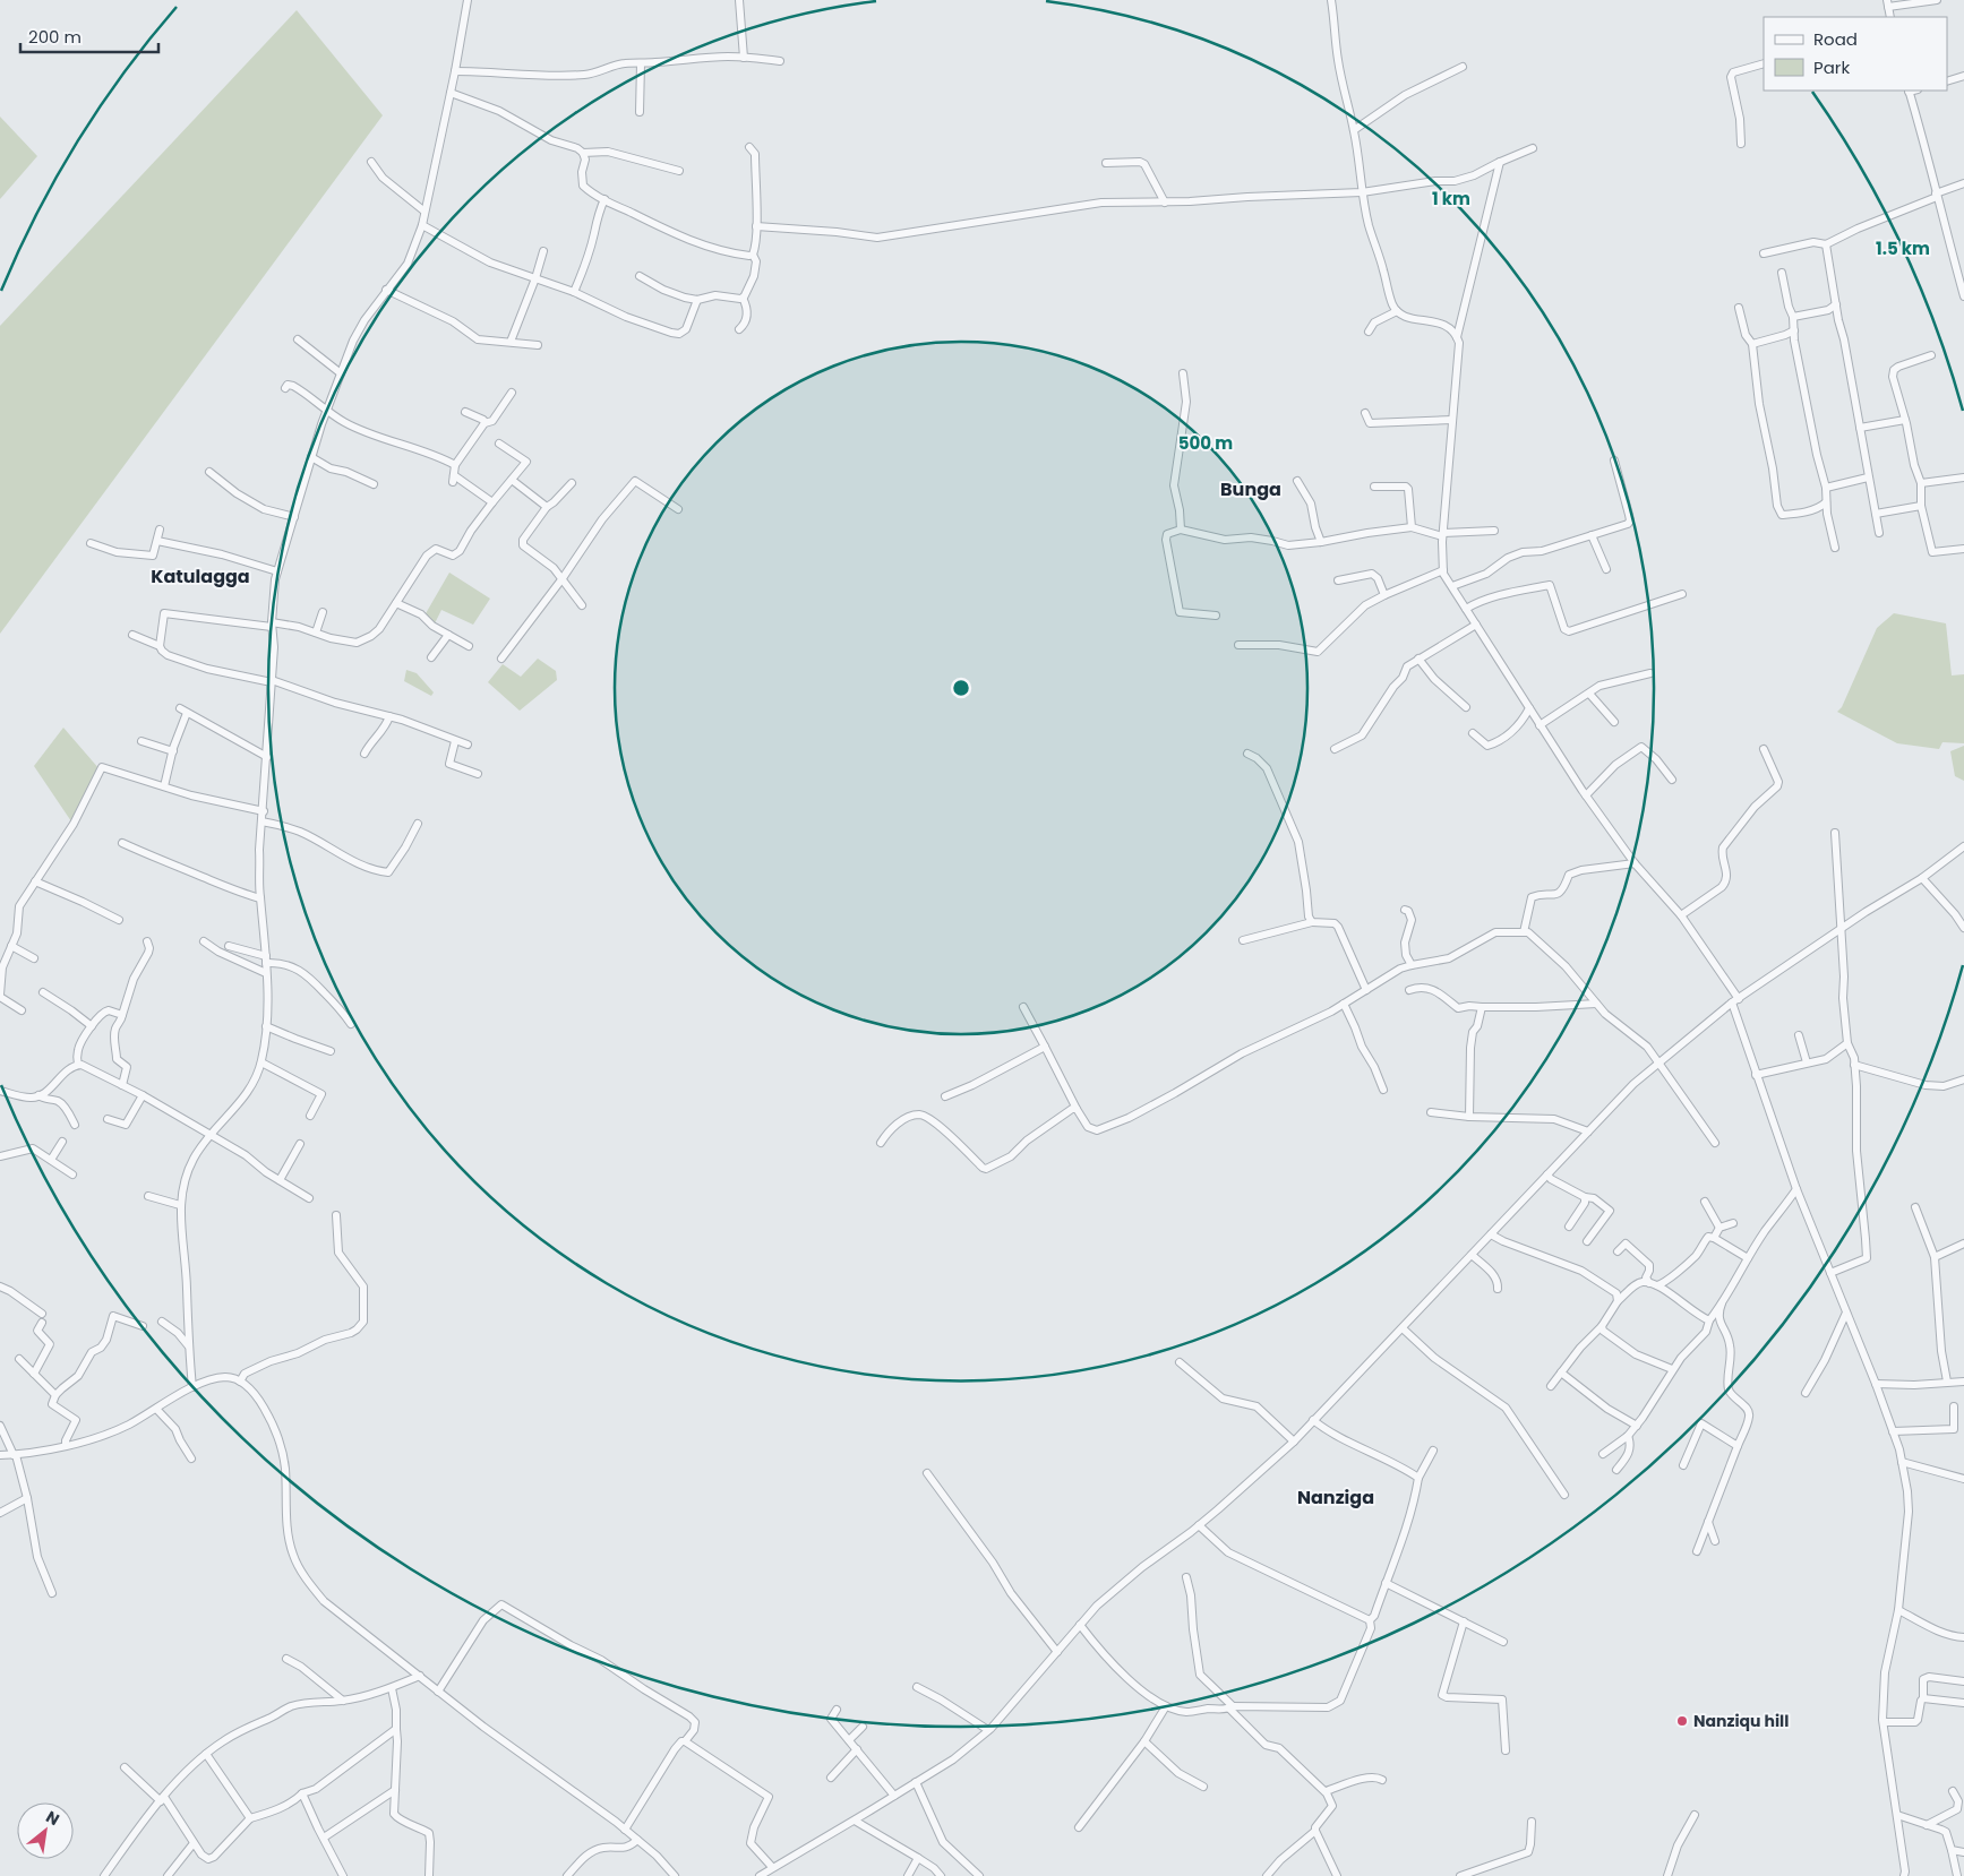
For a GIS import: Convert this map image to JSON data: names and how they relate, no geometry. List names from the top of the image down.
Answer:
{
  "districts": ["Bunga", "Katulagga", "Nanziga"],
  "places": ["Nanziqu hill"],
  "legend": ["Road", "Park"],
  "scale_bar": "200 m",
  "north": "top right",
  "rings": ["1 km", "1.5 km", "500 m"]
}
